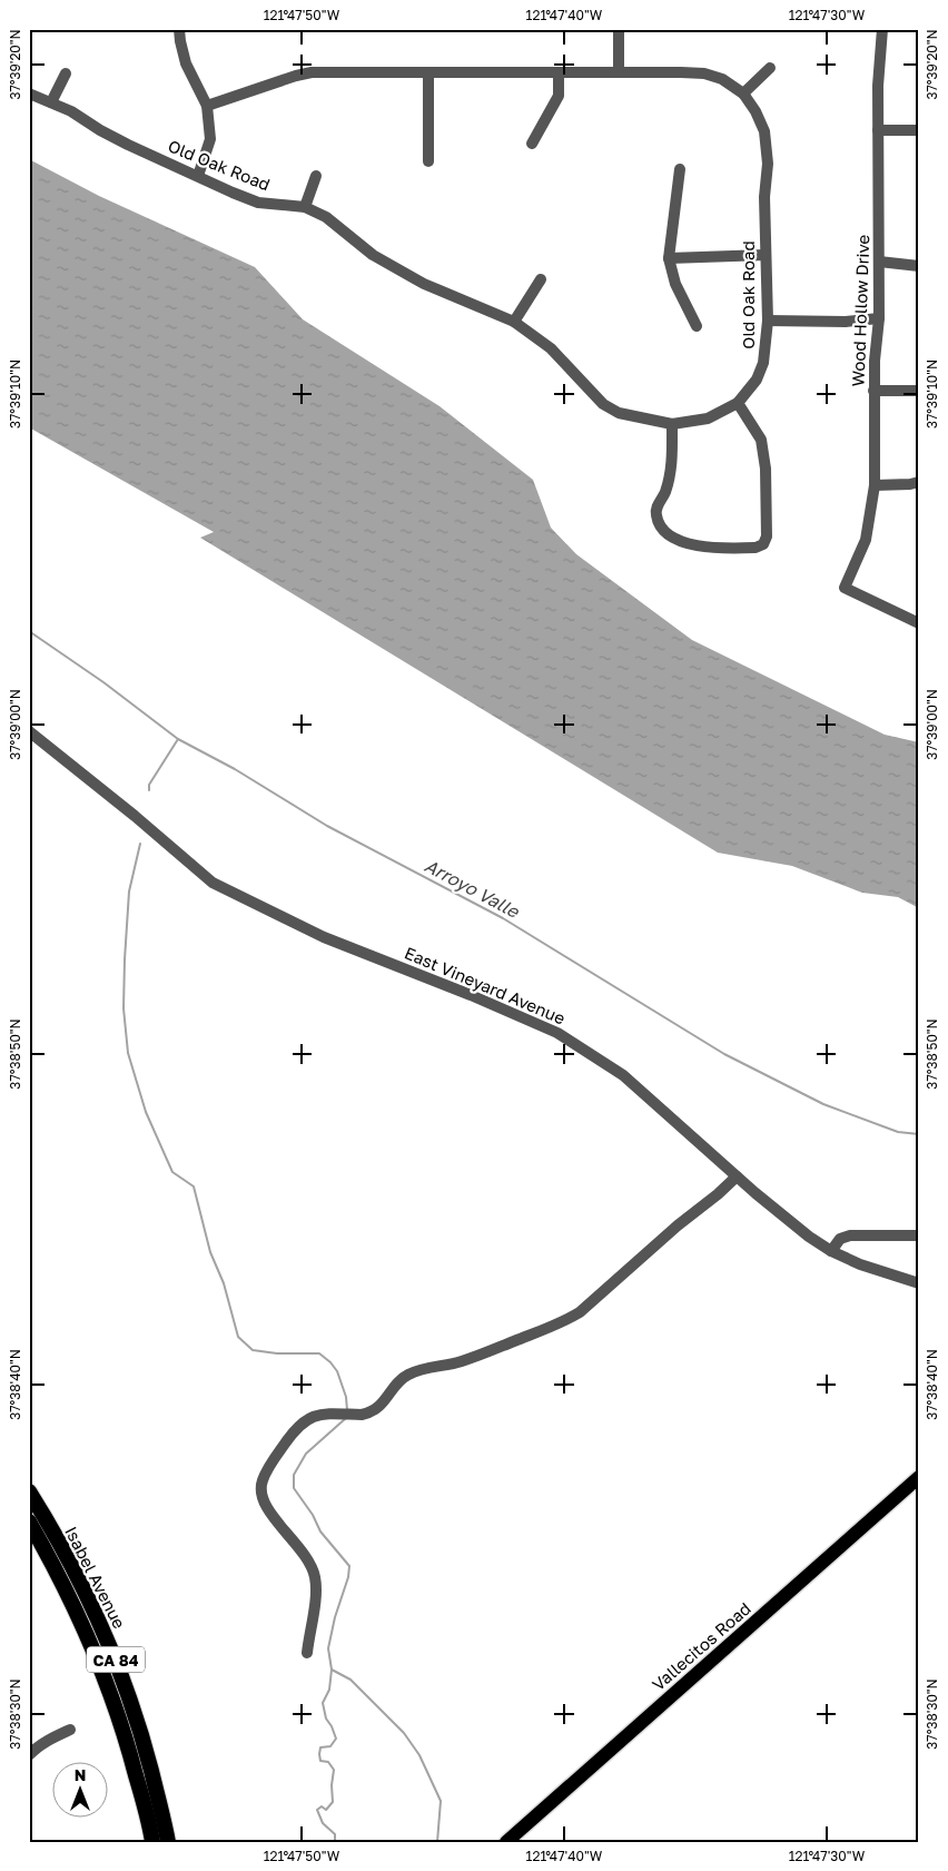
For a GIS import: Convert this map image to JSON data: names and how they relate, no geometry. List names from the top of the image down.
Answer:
{
  "streets": {
    "highway": ["Isabel Avenue", "CA 84"],
    "main road": ["Vallecitos Road"],
    "street": ["Old Oak Road", "Wood Hollow Drive", "East Vineyard Avenue"]
  },
  "water": ["Arroyo Valle"],
  "north": "top",
  "coordinates": [
    "121°47'50\"W",
    "121°47'40\"W",
    "121°47'30\"W",
    "37°39'20\"N",
    "37°39'10\"N",
    "37°39'00\"N",
    "37°38'50\"N",
    "37°38'40\"N",
    "37°38'30\"N"
  ]
}
